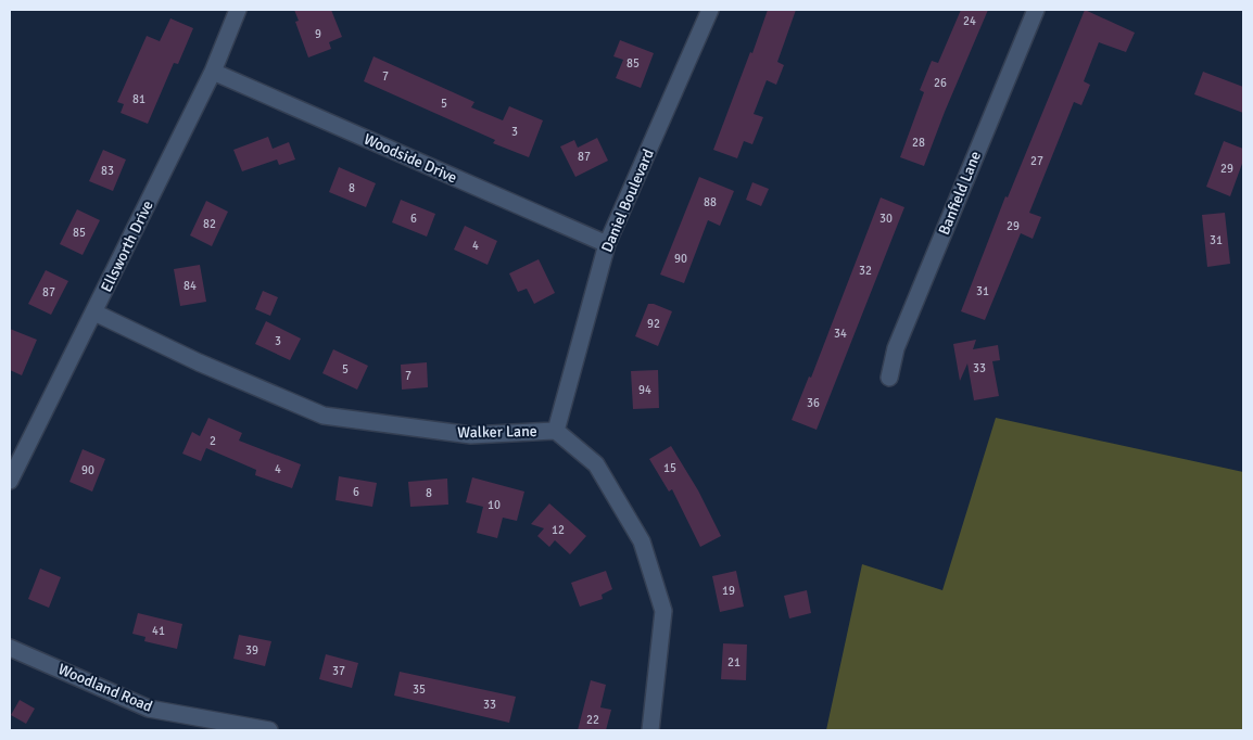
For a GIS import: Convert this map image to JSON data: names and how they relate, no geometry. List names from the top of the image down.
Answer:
{
  "streets": {
    "street": [
      "Woodside Drive",
      "Banfield Lane",
      "Daniel Boulevard",
      "Ellsworth Drive",
      "Walker Lane",
      "Woodland Road"
    ]
  },
  "crossings": [
    ["Woodside Drive", "Daniel Boulevard"],
    ["Woodside Drive", "Ellsworth Drive"],
    ["Daniel Boulevard", "Walker Lane"],
    ["Ellsworth Drive", "Walker Lane"]
  ],
  "house_numbers": [
    "24",
    "9",
    "85",
    "7",
    "26",
    "81",
    "5",
    "3",
    "28",
    "87",
    "27",
    "29",
    "83",
    "8",
    "88",
    "6",
    "30",
    "82",
    "29",
    "85",
    "31",
    "4",
    "90",
    "32",
    "84",
    "31",
    "87",
    "92",
    "34",
    "3",
    "33",
    "5",
    "7",
    "94",
    "36",
    "2",
    "15",
    "4",
    "90",
    "6",
    "8",
    "10",
    "12",
    "19",
    "41",
    "39",
    "21",
    "37",
    "35",
    "33",
    "22"
  ]
}
